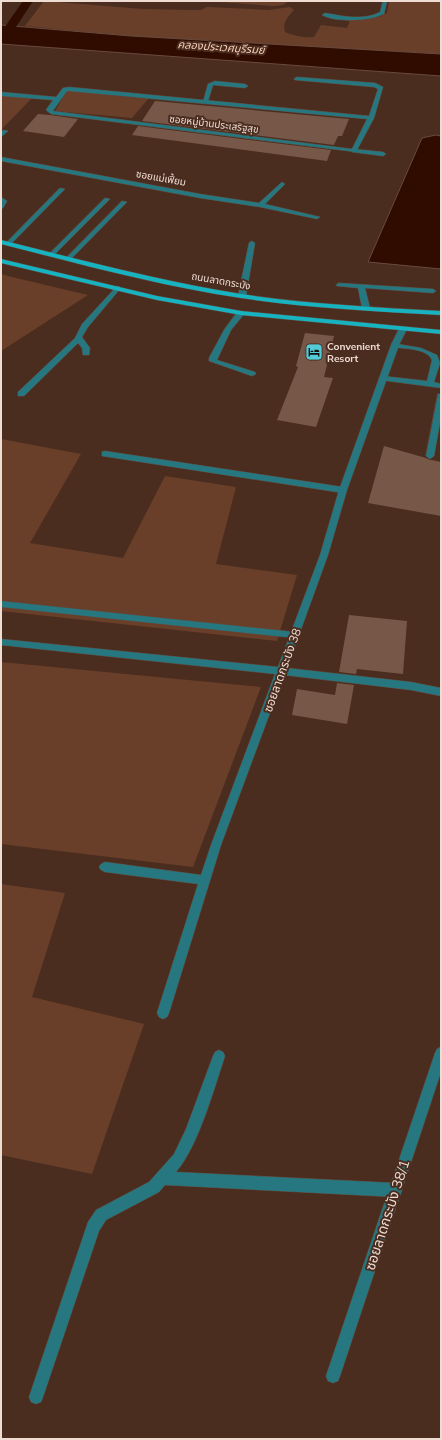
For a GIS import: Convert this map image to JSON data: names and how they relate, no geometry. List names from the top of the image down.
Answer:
{
  "streets": {
    "main road": ["ถนนลาดกระบัง"],
    "street": [
      "ซอยหมู่บ้านประเสริฐสุข",
      "ซอยแม่เฟี้ยม",
      "ซอยลาดกระบัง 38",
      "ซอยลาดกระบัง 38/1"
    ]
  },
  "water": ["คลองประเวศบุรีรมย์"],
  "places": {
    "hotel": ["Convenient Resort"]
  }
}
